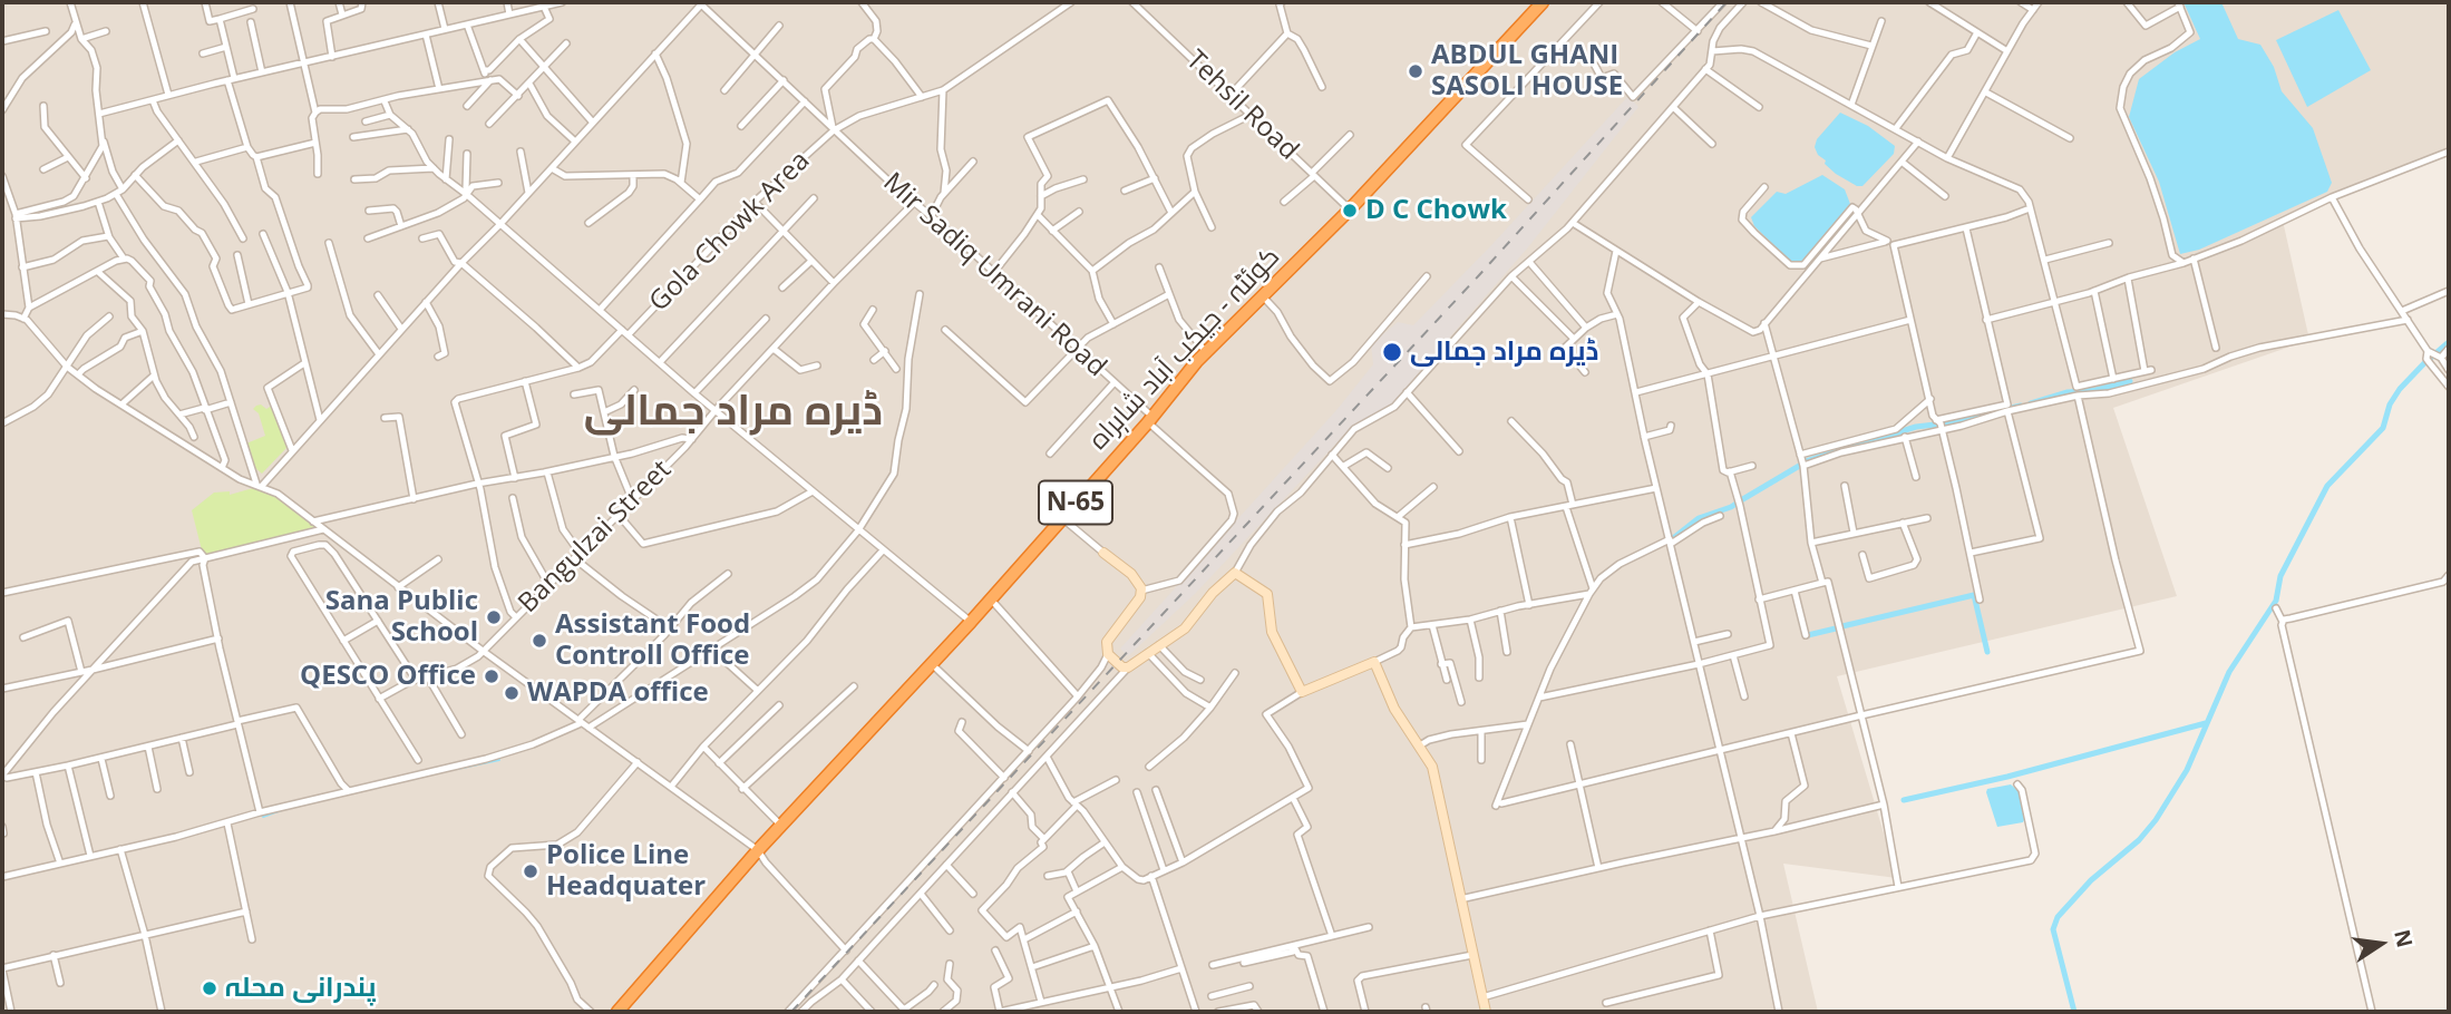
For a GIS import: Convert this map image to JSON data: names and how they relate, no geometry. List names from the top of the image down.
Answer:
{
  "streets": {
    "highway": ["کوئٹہ - جیکب آباد شاہراہ", "N-65"],
    "street": [
      "Tehsil Road",
      "Gola Chowk Area",
      "Mir Sadiq Umrani Road",
      "Bangulzai Street"
    ]
  },
  "crossings": [
    ["Tehsil Road", "کوئٹہ - جیکب آباد شاہراہ"],
    ["Gola Chowk Area", "Mir Sadiq Umrani Road"],
    ["Mir Sadiq Umrani Road", "کوئٹہ - جیکب آباد شاہراہ"],
    ["Mir Sadiq Umrani Road", "Bangulzai Street"]
  ],
  "districts": ["ڈیرہ مراد جمالی"],
  "places": [
    "ABDUL GHANI SASOLI HOUSE",
    "D C Chowk",
    "ڈیرہ مراد جمالی",
    "Sana Public School",
    "Assistant Food Controll Office",
    "QESCO Office",
    "WAPDA office",
    "Police Line Headquater",
    "پندرانی محلہ"
  ],
  "north": "right"
}
